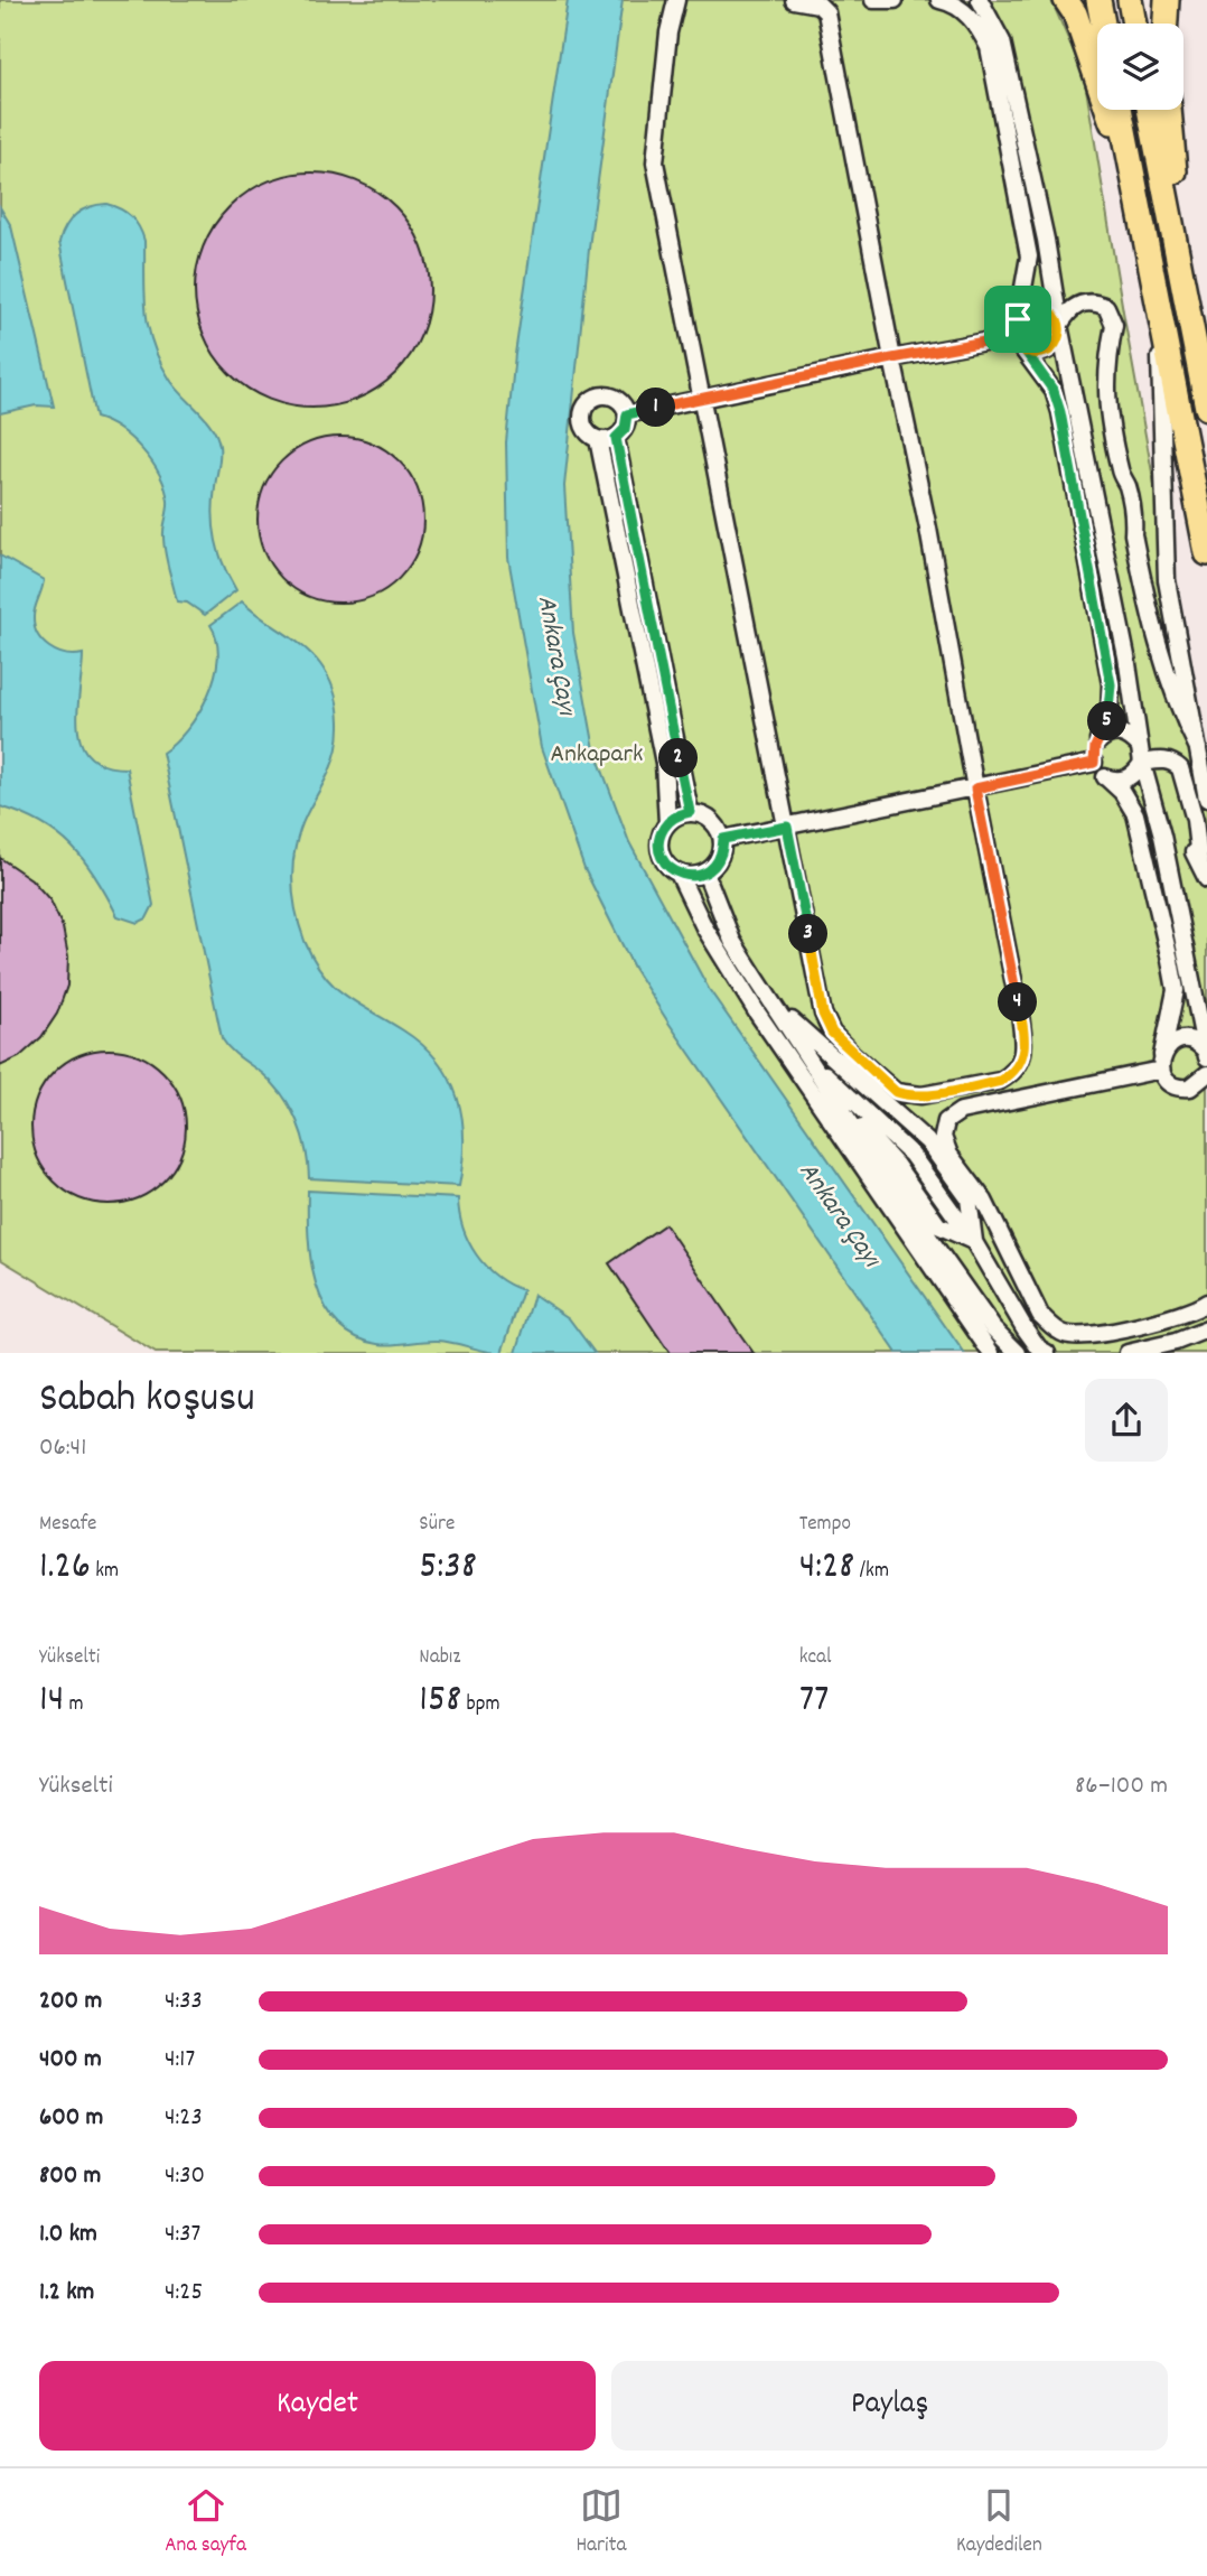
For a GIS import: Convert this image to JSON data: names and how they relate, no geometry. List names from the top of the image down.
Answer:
{
  "water": ["Ankara Çayı"],
  "parks": ["Ankapark"],
  "page": {
    "pins": [
      "1",
      "5",
      "2",
      "3",
      "4"
    ],
    "heading": ["Sabah koşusu", "06:41"],
    "stats": [
      ["Mesafe", "1.26 km"],
      ["Süre", "5:38"],
      ["Tempo", "4:28 /km"],
      ["Yükselti", "14 m"],
      ["Nabız", "158 bpm"],
      ["kcal", "77"]
    ],
    "chart": ["Yükselti", "86–100 m"],
    "list": [
      {
        "name": "200 m",
        "note": "4:33"
      },
      {
        "name": "400 m",
        "note": "4:17"
      },
      {
        "name": "600 m",
        "note": "4:23"
      },
      {
        "name": "800 m",
        "note": "4:30"
      },
      {
        "name": "1.0 km",
        "note": "4:37"
      },
      {
        "name": "1.2 km",
        "note": "4:25"
      }
    ],
    "buttons": ["Kaydet", "Paylaş"],
    "tabs": ["Ana sayfa", "Harita", "Kaydedilen"]
  }
}
